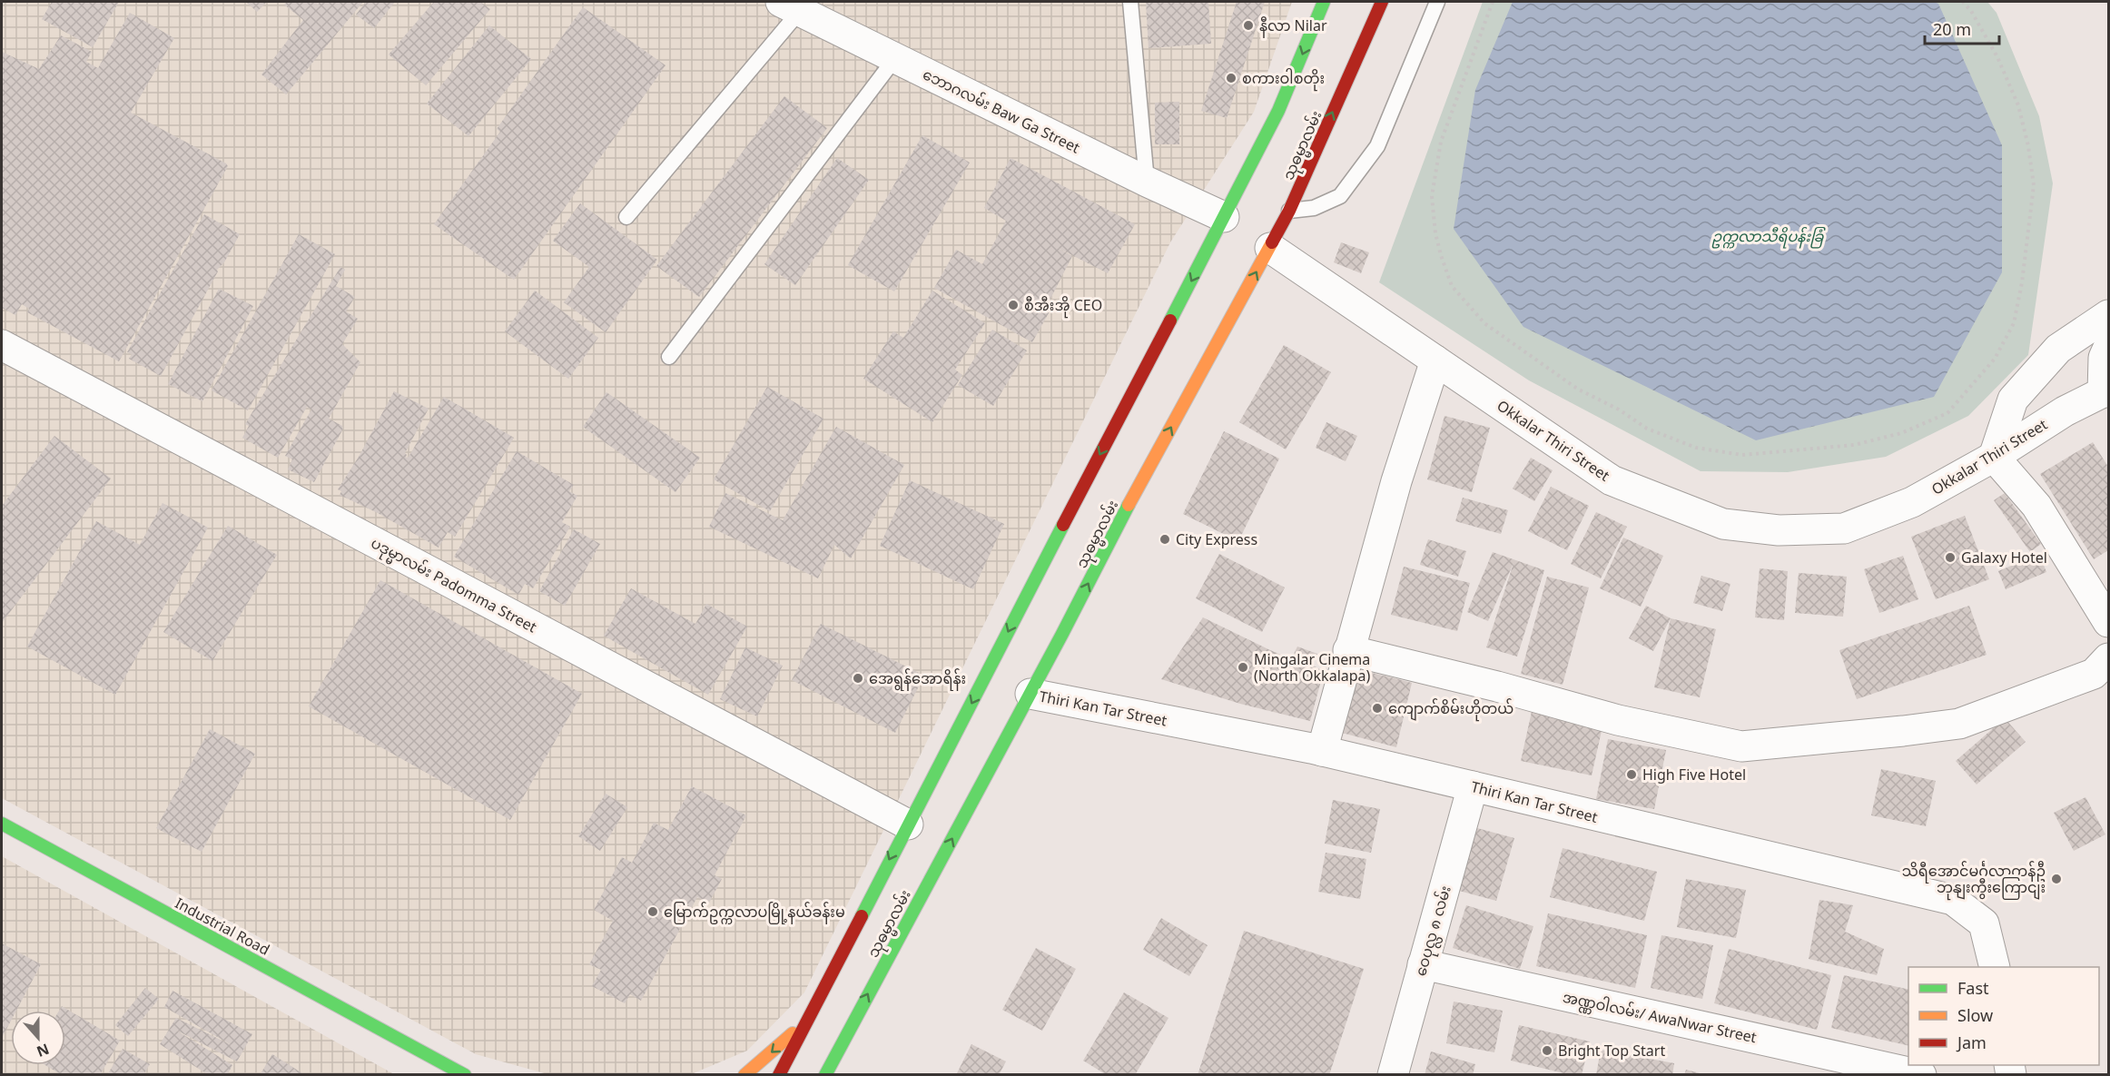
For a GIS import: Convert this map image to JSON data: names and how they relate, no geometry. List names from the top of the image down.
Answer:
{
  "streets": {
    "main road": ["သုဓမ္မာလမ်း", "Industrial Road"],
    "street": [
      "ဘောဂလမ်း Baw Ga Street",
      "Okkalar Thiri Street",
      "ပဒုမ္မာလမ်း Padomma Street",
      "Thiri Kan Tar Street",
      "ဝေပုလ္လ ၈ လမ်း",
      "အဏ္ဏဝါလမ်း/ AwaNwar Street"
    ]
  },
  "crossings": [
    ["ဘောဂလမ်း Baw Ga Street", "သုဓမ္မာလမ်း"],
    ["သုဓမ္မာလမ်း", "Okkalar Thiri Street"],
    ["သုဓမ္မာလမ်း", "ပဒုမ္မာလမ်း Padomma Street"],
    ["သုဓမ္မာလမ်း", "Thiri Kan Tar Street"],
    ["Thiri Kan Tar Street", "ဝေပုလ္လ ၈ လမ်း"],
    ["ဝေပုလ္လ ၈ လမ်း", "အဏ္ဏဝါလမ်း/ AwaNwar Street"]
  ],
  "parks": ["ဥက္ကလာသီရိပန်းခြံ"],
  "places": [
    "နီလာ Nilar",
    "စကားဝါစတိုး",
    "စီအီးအို CEO",
    "City Express",
    "Galaxy Hotel",
    "Mingalar Cinema (North Okkalapa)",
    "အေရွန်အောရိန်း",
    "ကျောက်စိမ်းဟိုတယ်",
    "High Five Hotel",
    "သိရီအောင်မင်္ဂလာကန်ဦ ဘုနျးကွီးကြောငျး",
    "မြောက်ဥက္ကလာပမြို့နယ်ခန်းမ",
    "Bright Top Start"
  ],
  "legend": ["Fast", "Slow", "Jam"],
  "scale_bar": "20 m",
  "north": "bottom"
}
